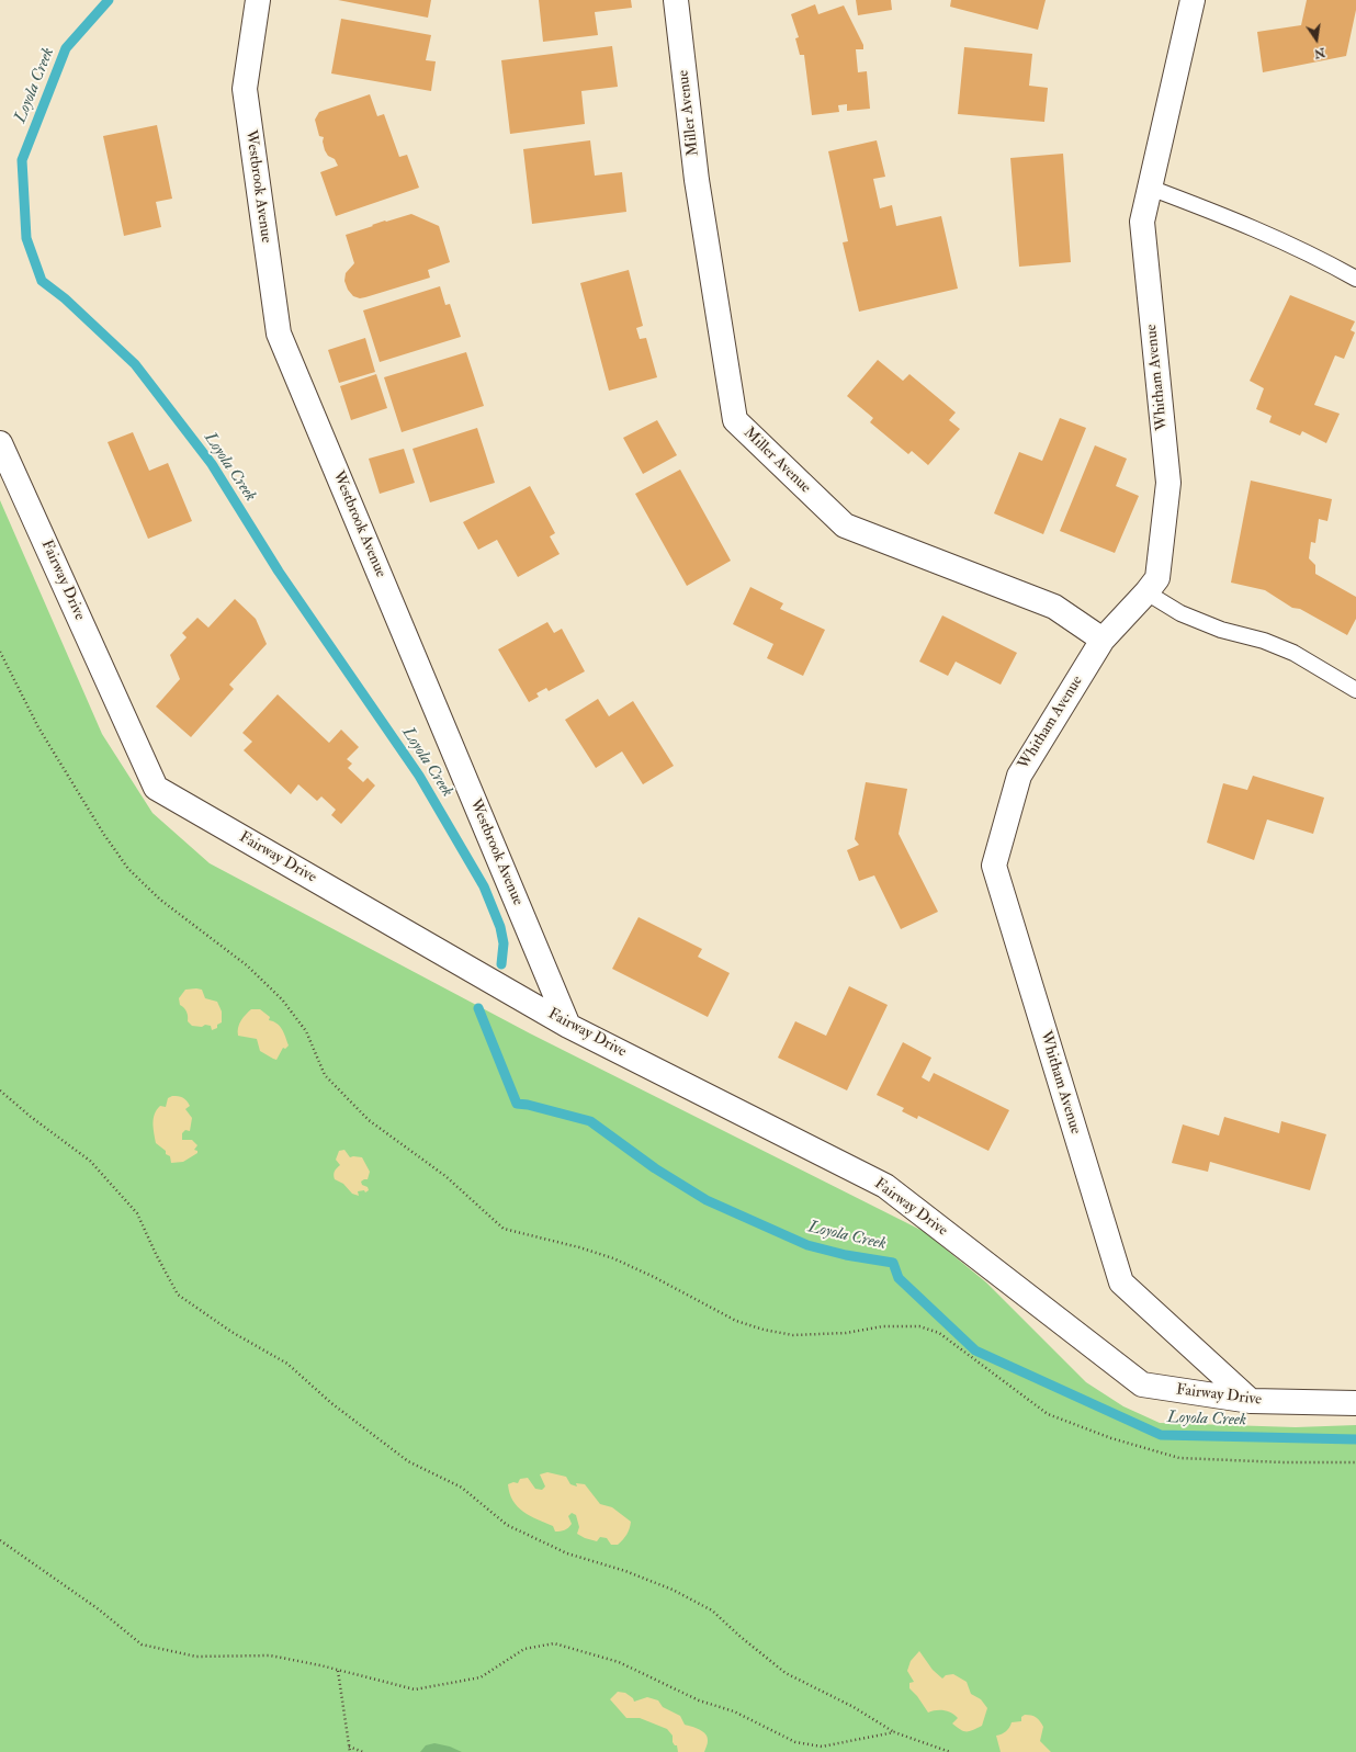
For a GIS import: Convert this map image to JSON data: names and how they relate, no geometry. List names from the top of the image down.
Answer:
{
  "streets": {
    "street": [
      "Miller Avenue",
      "Westbrook Avenue",
      "Whitham Avenue",
      "Fairway Drive"
    ]
  },
  "crossings": [
    ["Miller Avenue", "Whitham Avenue"],
    ["Westbrook Avenue", "Fairway Drive"],
    ["Whitham Avenue", "Fairway Drive"]
  ],
  "water": ["Loyola Creek"],
  "north": "bottom"
}
